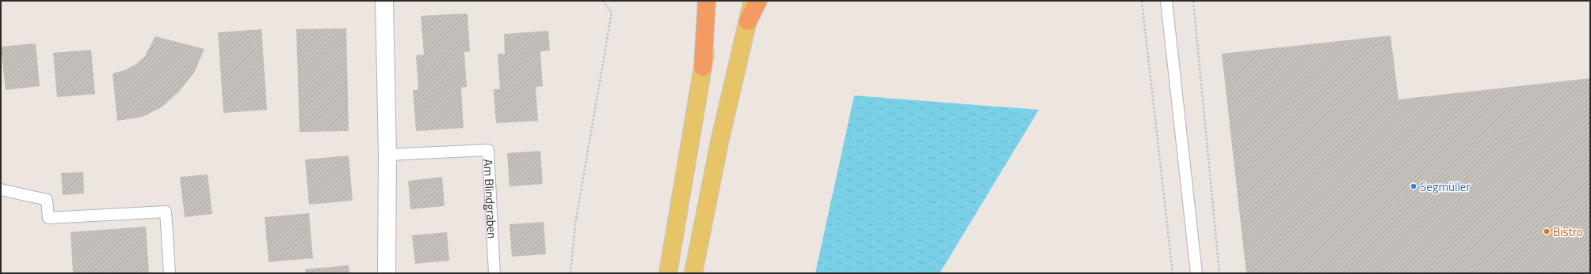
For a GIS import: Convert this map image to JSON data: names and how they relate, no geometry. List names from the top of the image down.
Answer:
{
  "streets": {
    "lane": ["Am Blindgraben"]
  },
  "places": ["Segmüller", "Bistro"]
}
